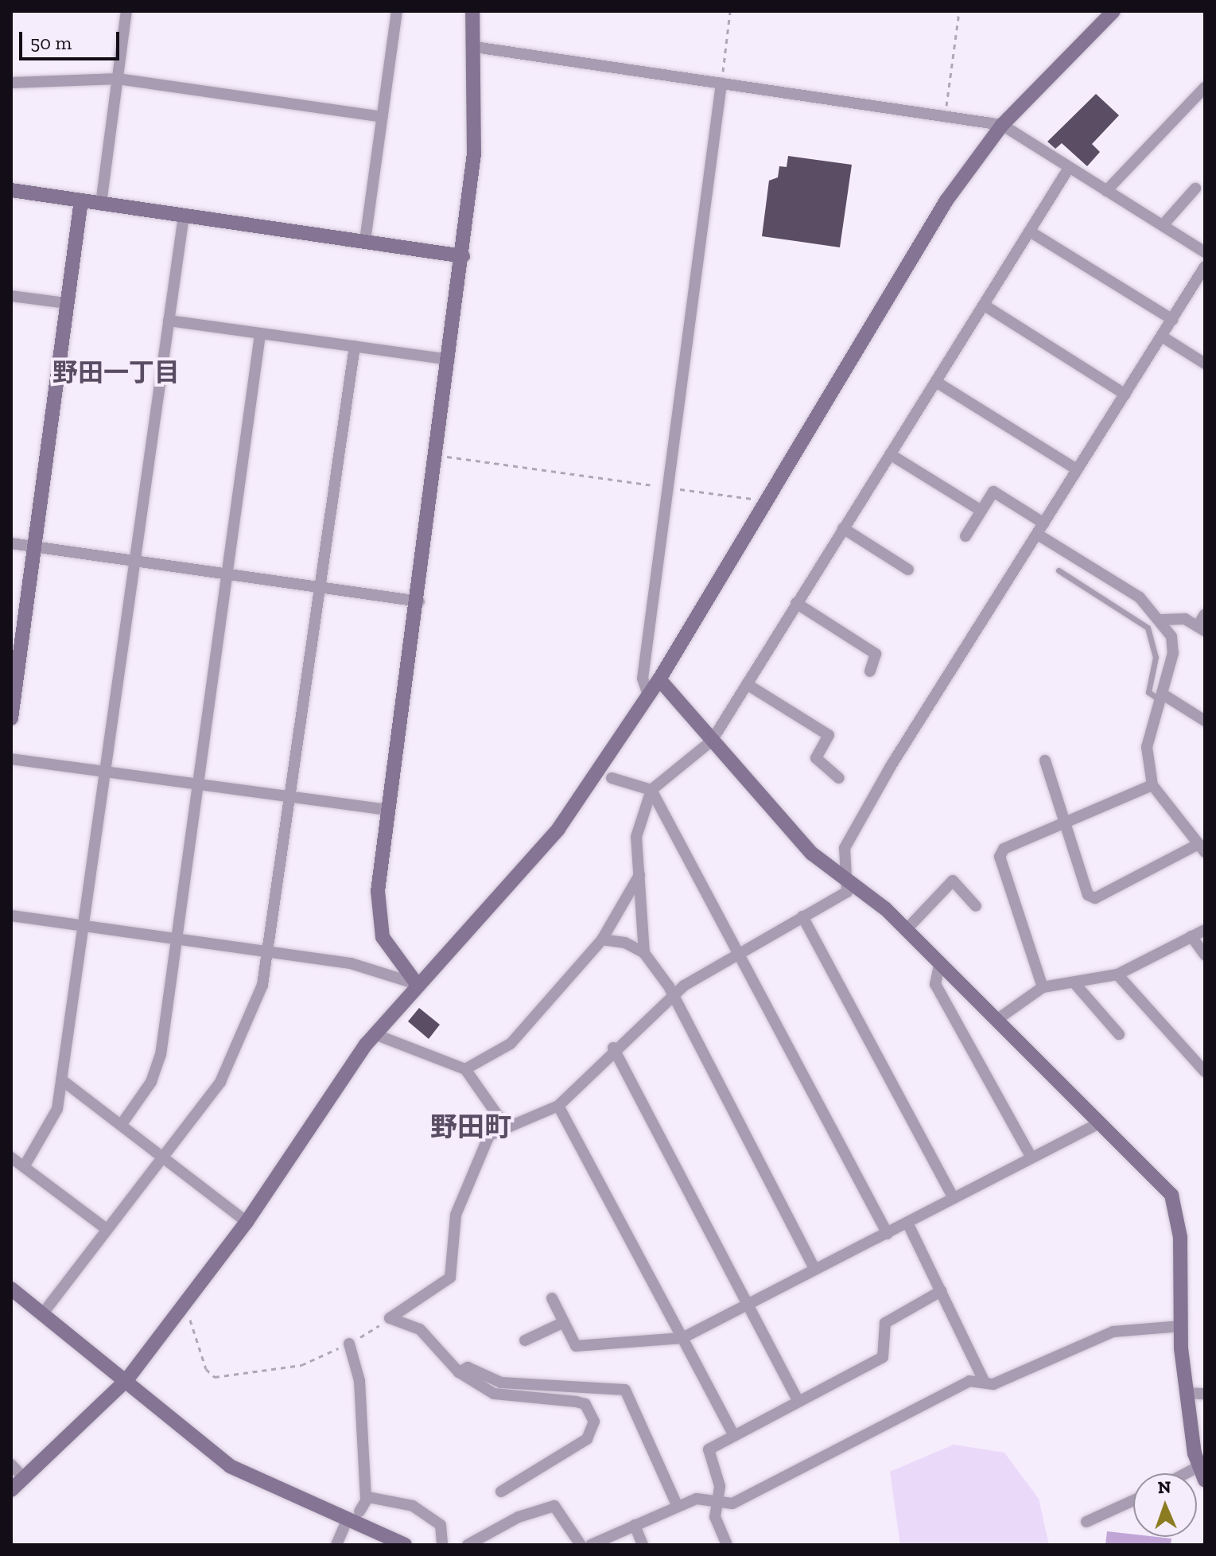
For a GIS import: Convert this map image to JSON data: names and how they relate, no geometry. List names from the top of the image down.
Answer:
{
  "districts": ["野田一丁目", "野田町"],
  "scale_bar": "50 m",
  "north": "top"
}
